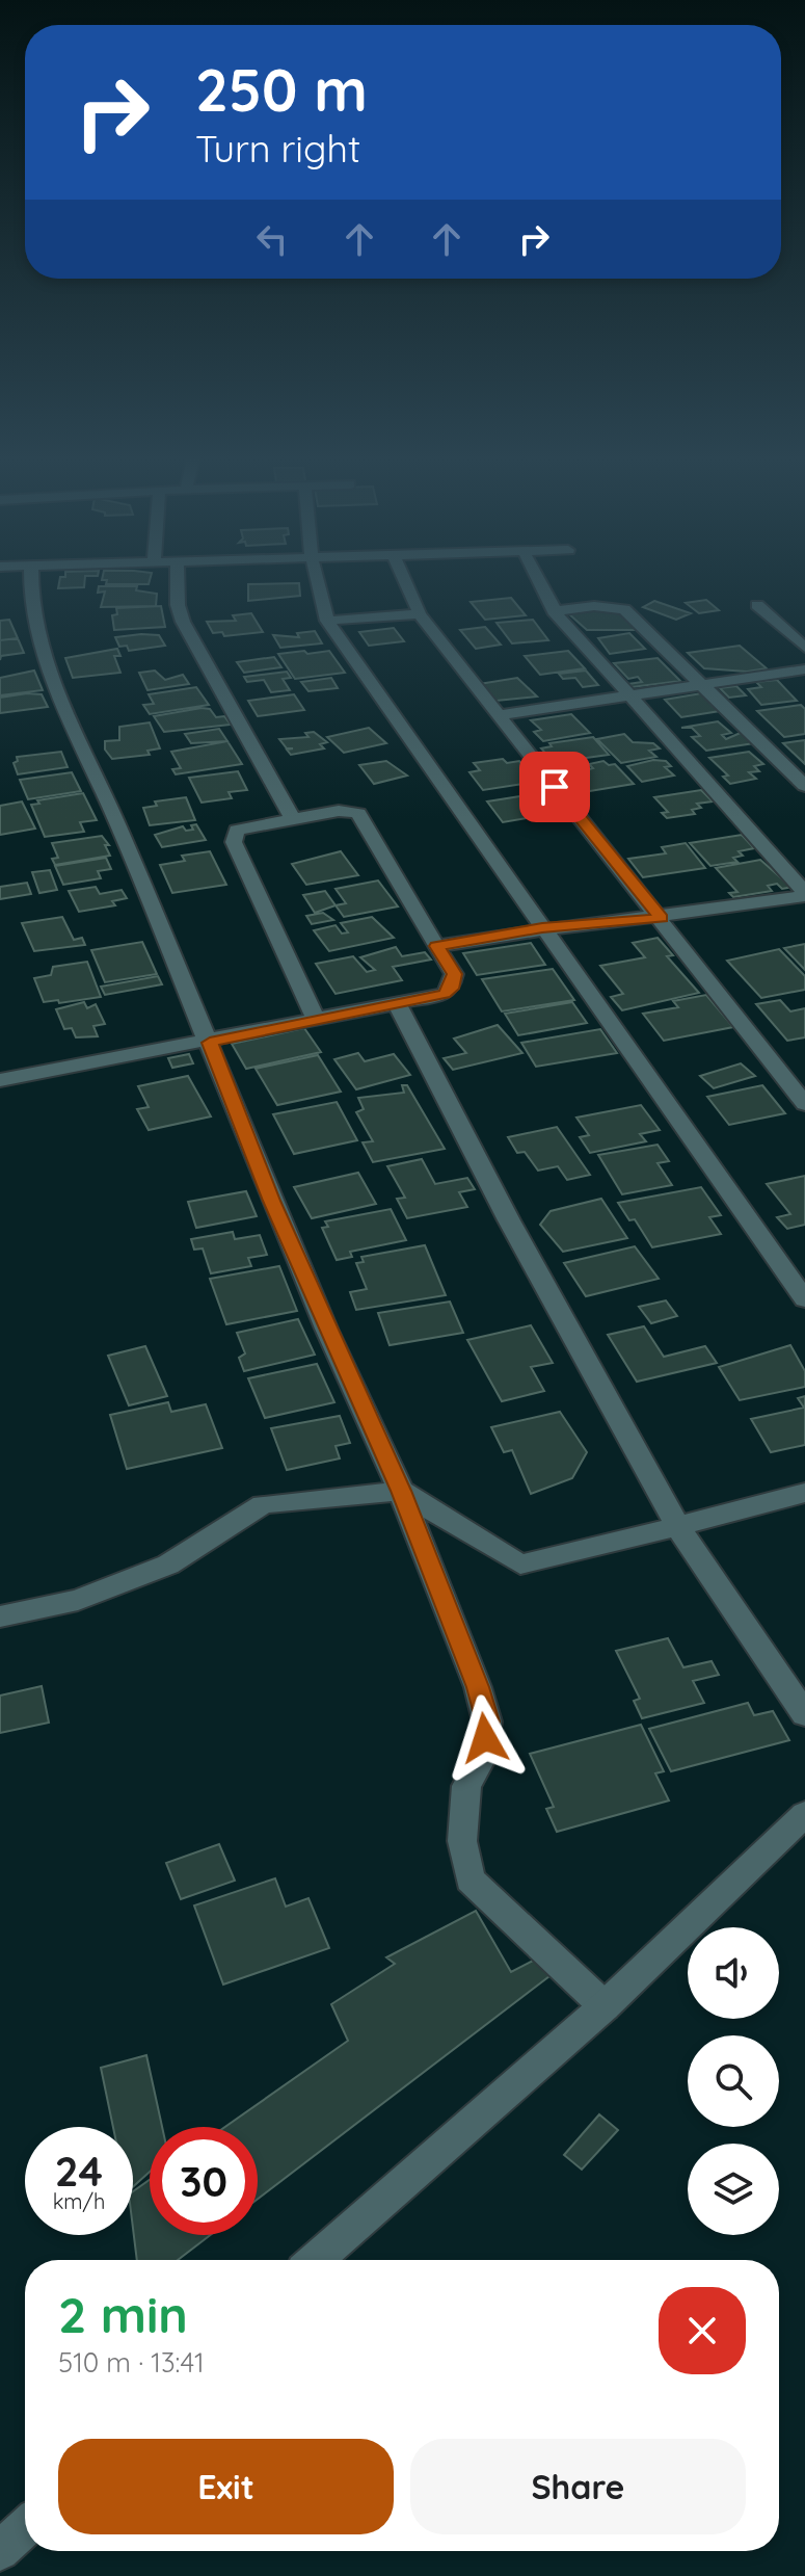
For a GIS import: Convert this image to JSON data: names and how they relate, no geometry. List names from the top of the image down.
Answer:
{
  "page": {
    "turn": ["250 m", "Turn right"],
    "speed": "24 km/h",
    "limit": "30",
    "heading": ["2 min", "510 m · 13:41"],
    "buttons": ["Exit", "Share"]
  }
}
